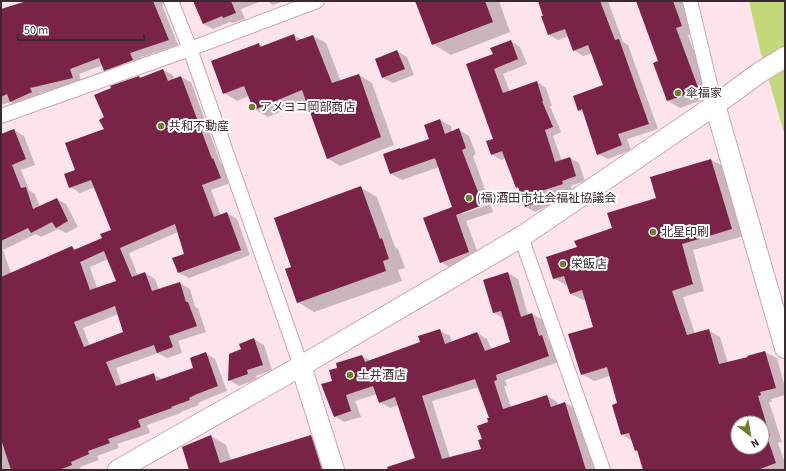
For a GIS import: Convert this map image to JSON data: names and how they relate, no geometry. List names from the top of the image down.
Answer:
{
  "places": [
    "傘福家",
    "アメヨコ岡部商店",
    "共和不動産",
    "(福)酒田市社会福祉協議会",
    "北星印刷",
    "栄飯店",
    "土井酒店"
  ],
  "scale_bar": "50 m",
  "north": "bottom right"
}
